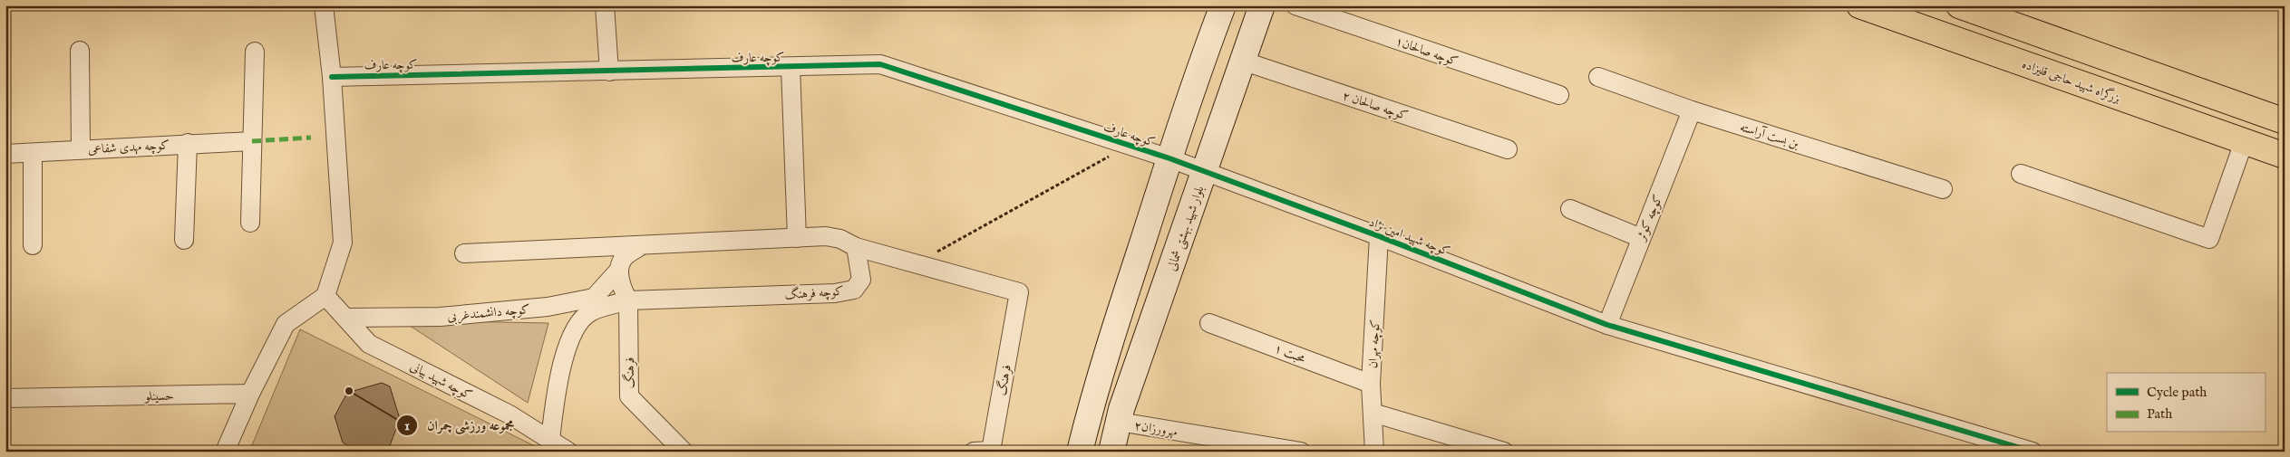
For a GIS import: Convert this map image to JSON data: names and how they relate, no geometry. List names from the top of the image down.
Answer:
{
  "streets": {
    "highway": ["بزرگراه شهید حاجی قلیزاده"],
    "main road": ["بلوار شهید بهشتی شمالی"],
    "street": [
      "کوچه صالحان۱",
      "کوچه عارف",
      "کوچه صالحان ۲",
      "بن بست آراسته",
      "کوچه مهدی شفاعی",
      "کوچه کوثر",
      "کوچه شهید امین نژاد",
      "کوچه فرهنگ",
      "کوچه دانشمندغربی",
      "کوچه مهران",
      "محبت ۱",
      "فرهنگ",
      "کوچه شهید بیانی",
      "حسینلو",
      "مهرورزان۲"
    ]
  },
  "crossings": [
    ["کوچه عارف", "بلوار شهید بهشتی شمالی"],
    ["کوچه عارف", "کوچه شهید امین نژاد"],
    ["کوچه صالحان ۲", "بلوار شهید بهشتی شمالی"],
    ["بن بست آراسته", "کوچه کوثر"],
    ["کوچه کوثر", "کوچه شهید امین نژاد"],
    ["بلوار شهید بهشتی شمالی", "کوچه شهید امین نژاد"],
    ["بلوار شهید بهشتی شمالی", "مهرورزان۲"],
    ["کوچه شهید امین نژاد", "کوچه مهران"],
    ["کوچه فرهنگ", "فرهنگ"],
    ["کوچه دانشمندغربی", "کوچه شهید بیانی"],
    ["کوچه مهران", "محبت ۱"]
  ],
  "places": ["مجموعه ورزشی چمران"],
  "legend": ["Cycle path", "Path"]
}
